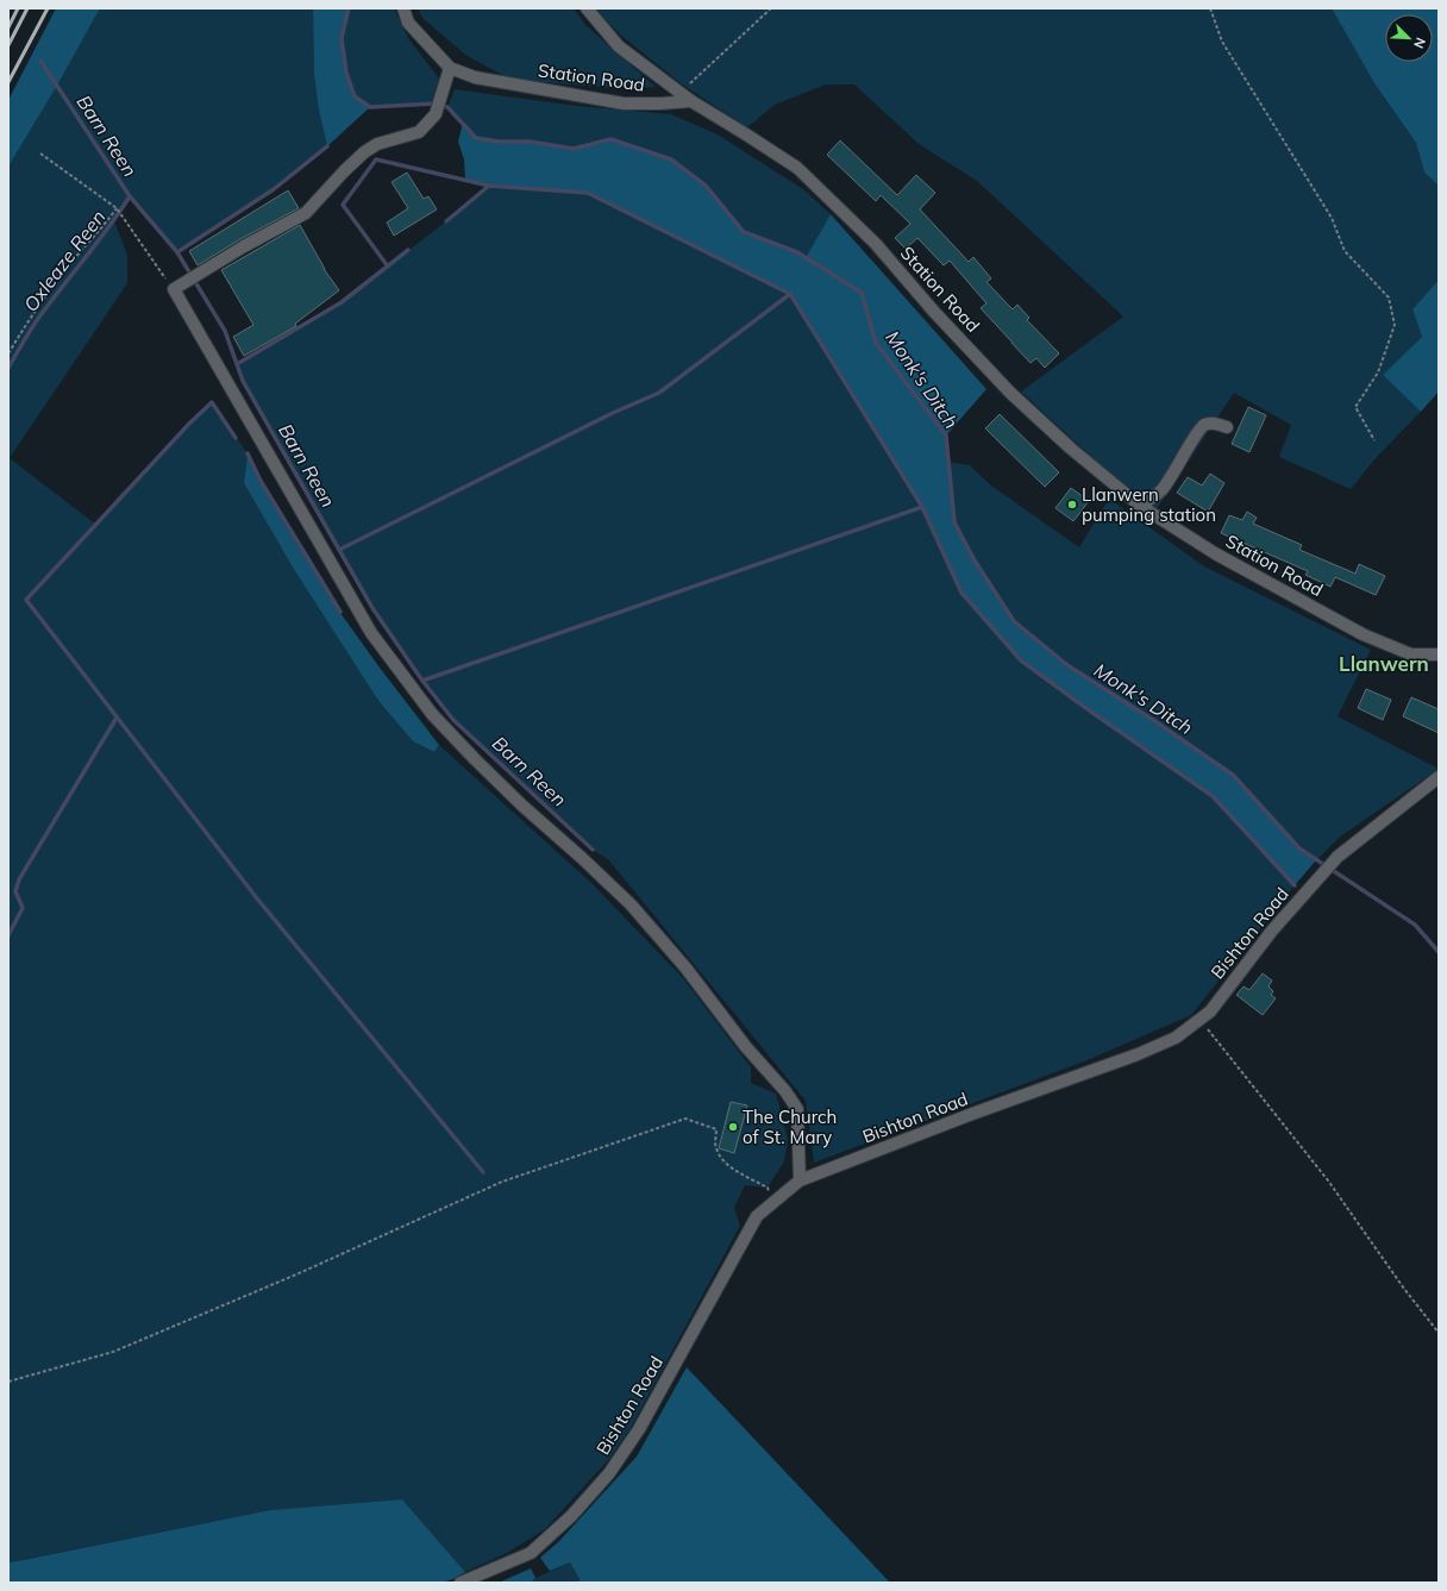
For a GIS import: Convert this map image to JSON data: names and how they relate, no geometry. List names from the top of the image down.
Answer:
{
  "streets": {
    "street": ["Station Road", "Bishton Road"]
  },
  "districts": ["Llanwern"],
  "water": ["Barn Reen", "Oxleaze Reen", "Monk's Ditch"],
  "places": ["Llanwern pumping station", "The Church of St. Mary"],
  "north": "bottom right"
}
